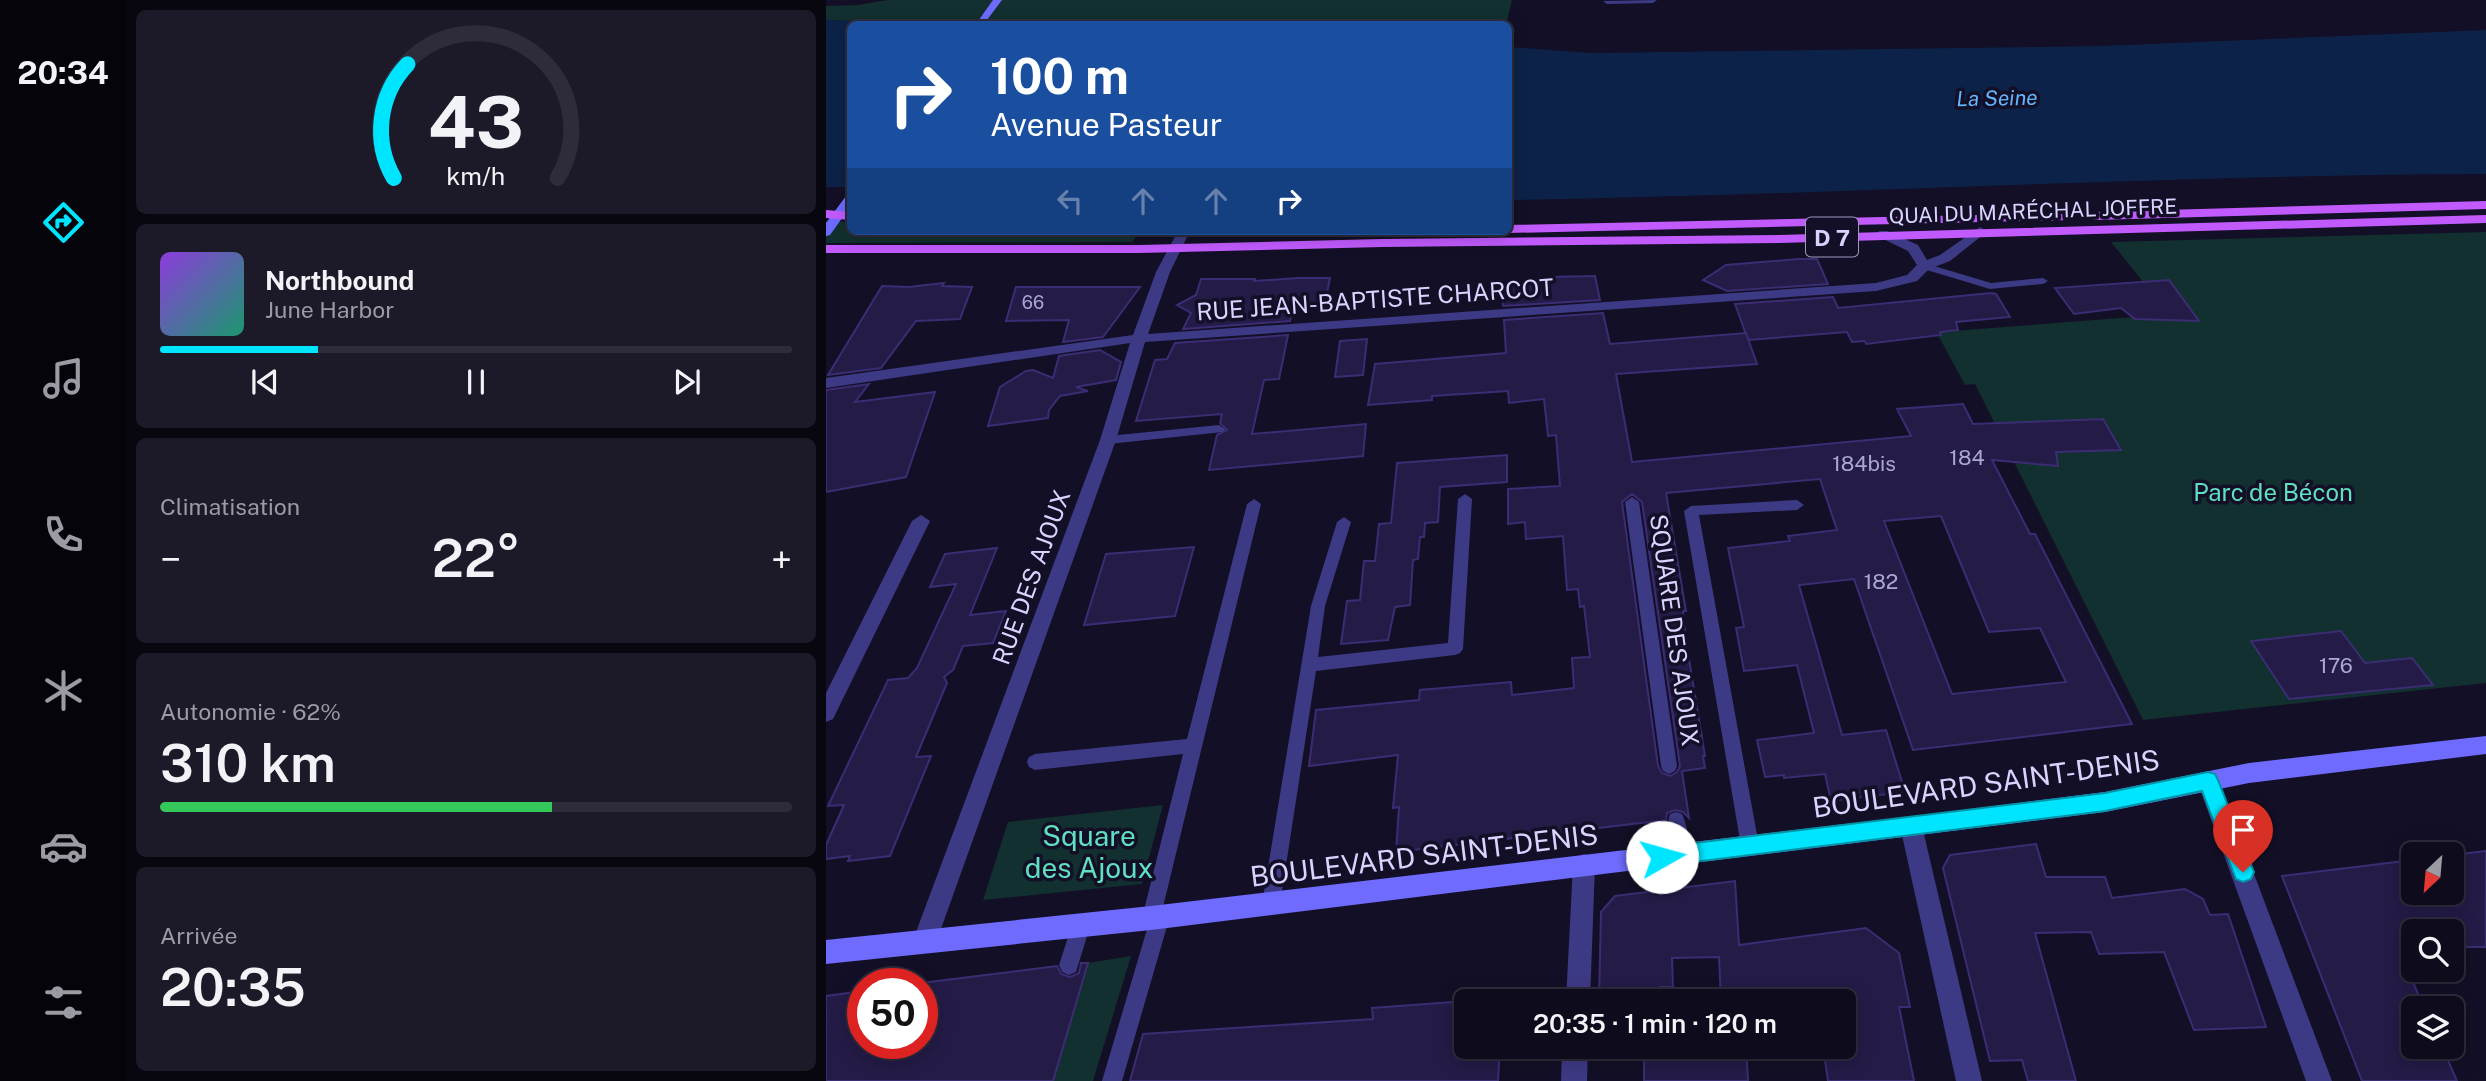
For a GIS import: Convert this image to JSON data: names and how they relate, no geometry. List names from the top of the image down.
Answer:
{
  "streets": {
    "main road": ["QUAI DU MARÉCHAL JOFFRE", "D 7", "BOULEVARD SAINT-DENIS"],
    "street": ["RUE JEAN-BAPTISTE CHARCOT", "RUE DES AJOUX"],
    "lane": ["SQUARE DES AJOUX"]
  },
  "crossings": [
    ["QUAI DU MARÉCHAL JOFFRE", "RUE JEAN-BAPTISTE CHARCOT"],
    ["QUAI DU MARÉCHAL JOFFRE", "RUE DES AJOUX"],
    ["RUE JEAN-BAPTISTE CHARCOT", "RUE DES AJOUX"],
    ["RUE DES AJOUX", "BOULEVARD SAINT-DENIS"]
  ],
  "water": ["La Seine"],
  "parks": ["Parc de Bécon", "Square des Ajoux"],
  "house_numbers": [
    "66",
    "184",
    "184bis",
    "182",
    "176"
  ],
  "north": "bottom left",
  "page": {
    "tabs": "20:34",
    "turn": ["100 m", "Avenue Pasteur"],
    "song": ["Northbound", "June Harbor"],
    "tile": [
      "Climatisation",
      ["Autonomie · 62%", "310 km"],
      ["Arrivée", "20:35"]
    ],
    "heat": ["−", "22°", "+"],
    "limit": "50",
    "trip": "20:35 · 1 min · 120 m",
    "gauge": ["43", "km/h"]
  }
}
